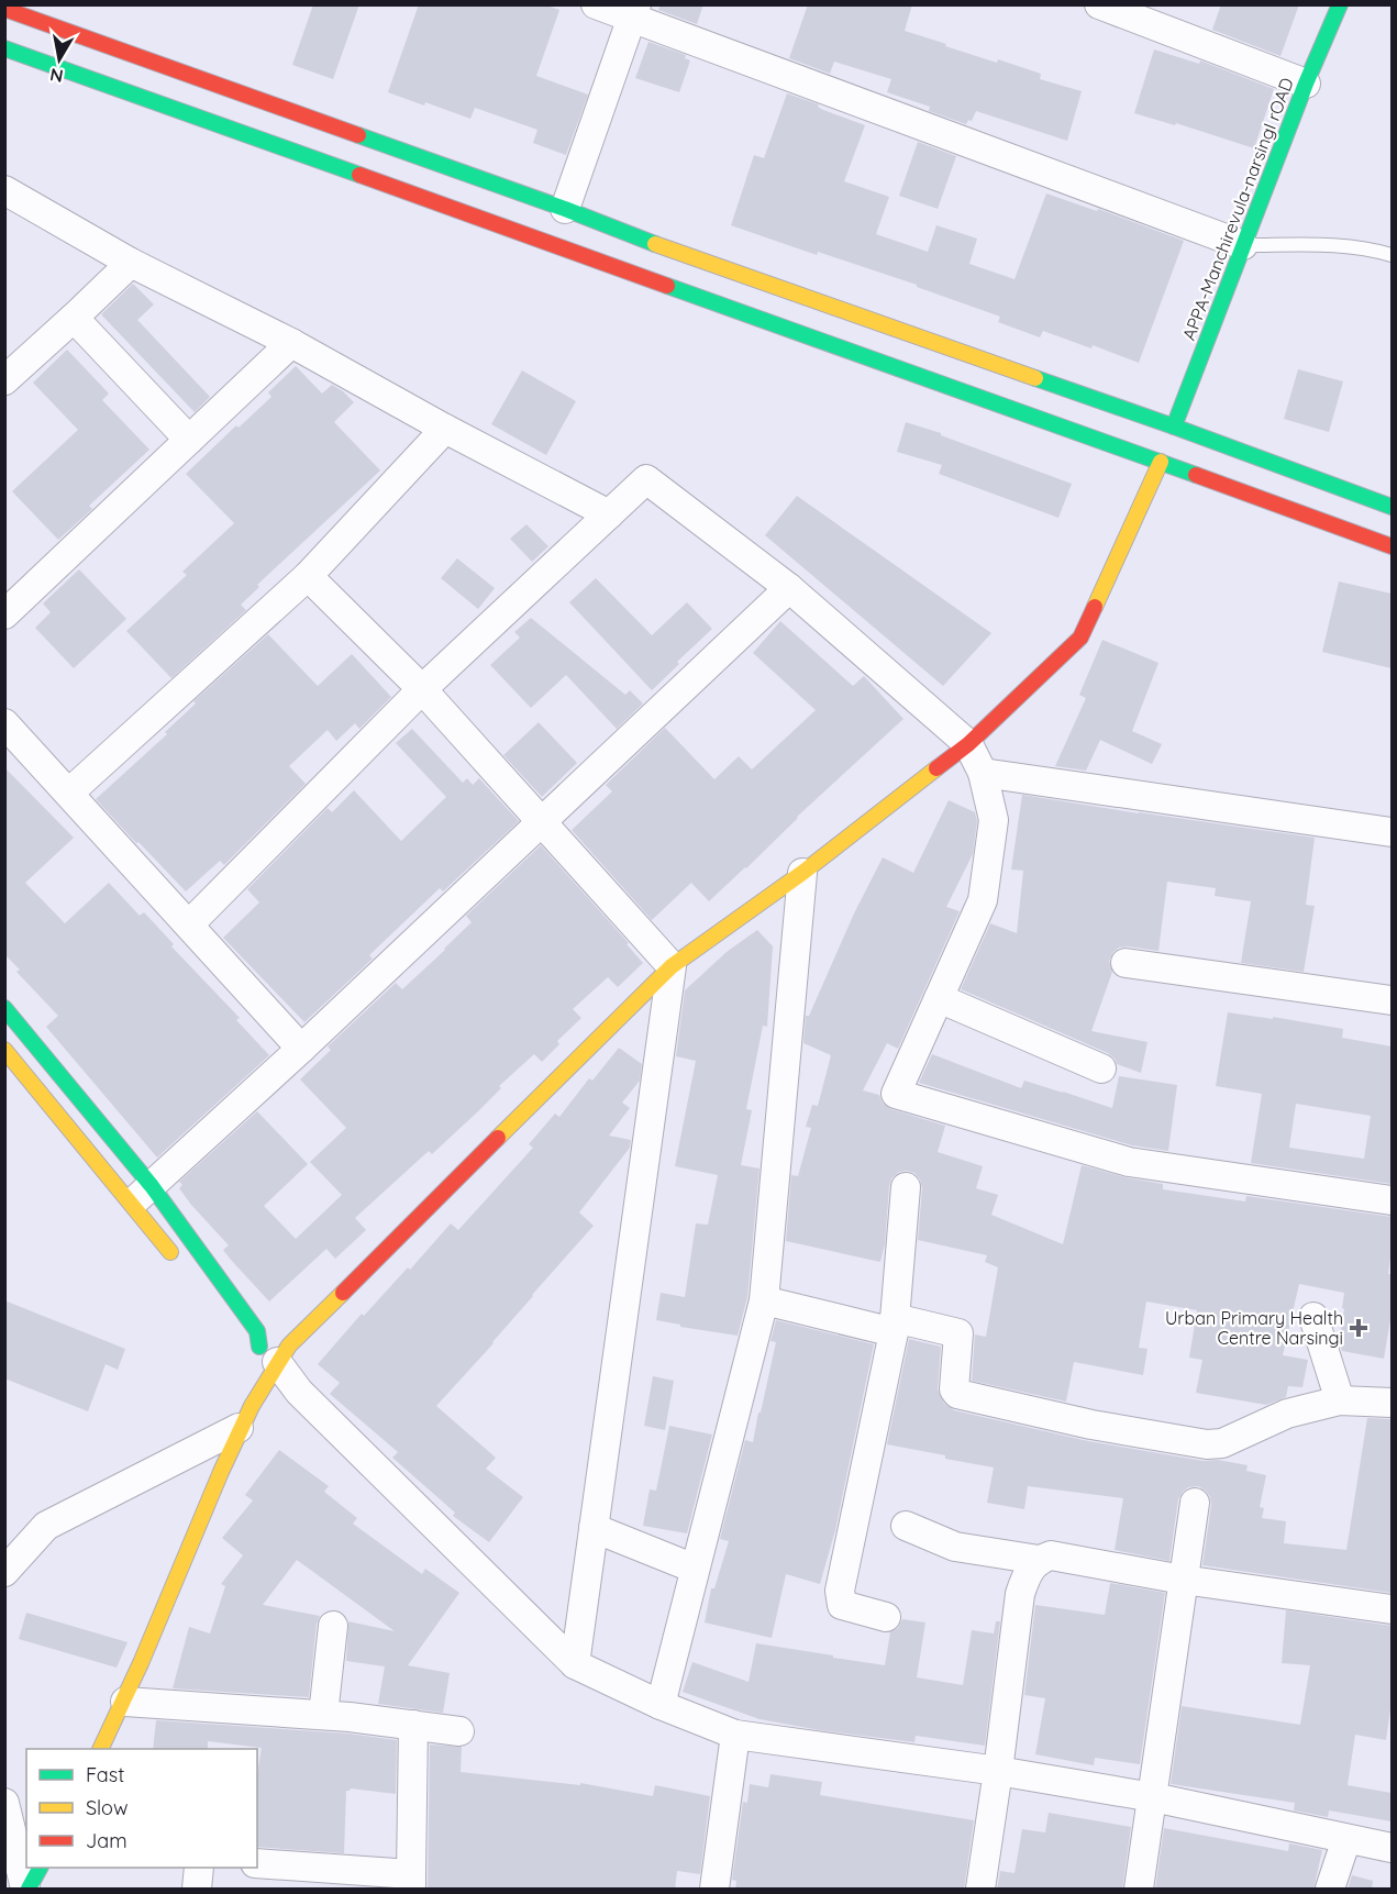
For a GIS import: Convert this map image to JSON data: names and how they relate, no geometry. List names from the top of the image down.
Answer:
{
  "streets": {
    "street": ["APPA-Manchirevula-narsingI rOAD"]
  },
  "places": {
    "health": ["Urban Primary Health Centre Narsingi"]
  },
  "legend": ["Fast", "Slow", "Jam"],
  "north": "bottom"
}
